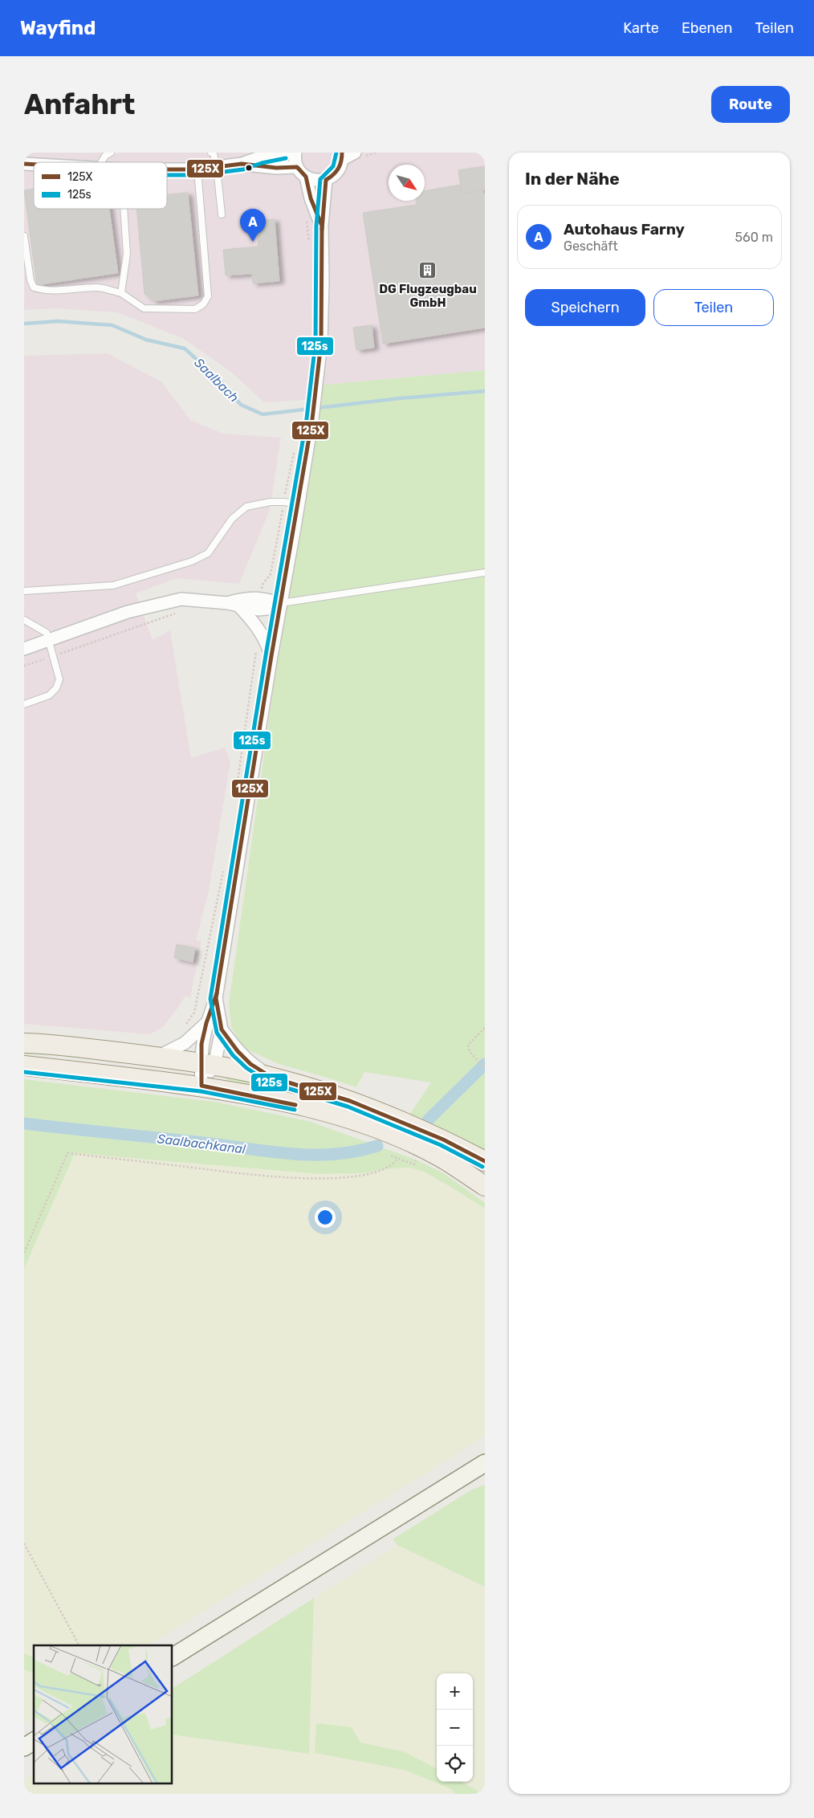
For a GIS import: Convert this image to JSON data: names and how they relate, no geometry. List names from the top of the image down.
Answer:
{
  "water": ["Saalbach", "Saalbachkanal"],
  "places": {
    "building": ["DG Flugzeugbau GmbH"]
  },
  "lines": ["transit line 125X", "transit line 125s"],
  "legend": ["125X", "125s"],
  "north": "bottom right",
  "page": {
    "header": "Wayfind",
    "nav": ["Karte", "Ebenen", "Teilen"],
    "buttons": [
      "Route",
      ["Speichern", "Teilen"]
    ],
    "title": "Anfahrt",
    "heading": "In der Nähe",
    "list": [
      {
        "mark": "A",
        "name": "Autohaus Farny",
        "note": "Geschäft",
        "value": "560 m"
      }
    ],
    "pins": "A",
    "map_buttons": ["+", "−"]
  }
}
